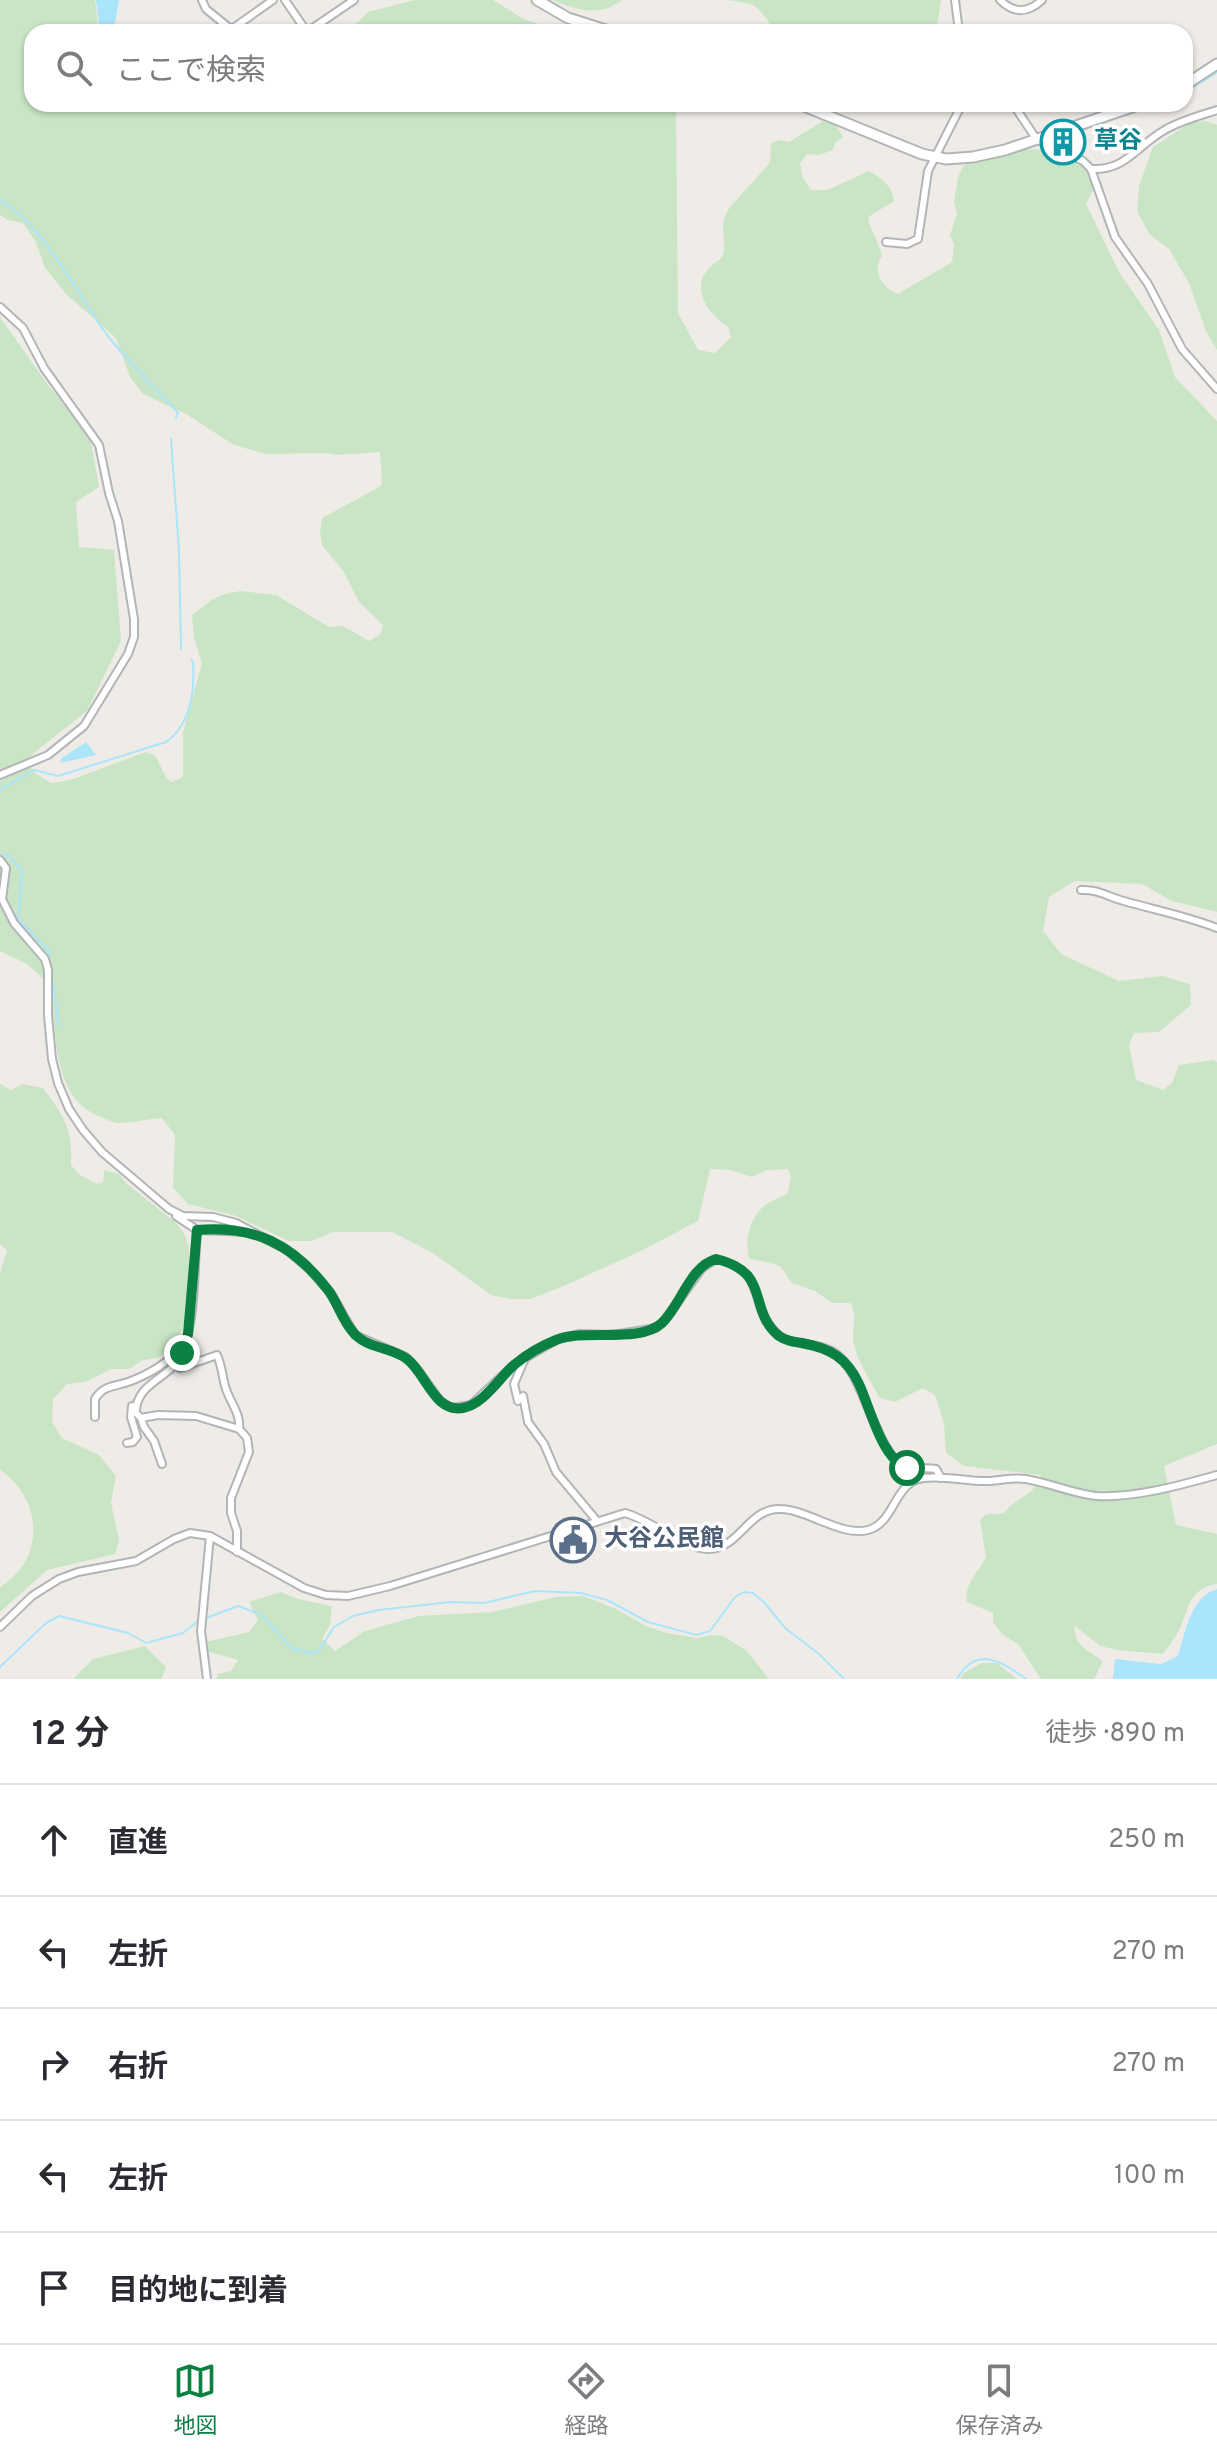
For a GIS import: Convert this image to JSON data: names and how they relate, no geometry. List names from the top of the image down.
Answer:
{
  "places": {
    "building": ["草谷"],
    "public building": ["大谷公民館"]
  },
  "page": {
    "search": "ここで検索",
    "heading": ["12 分", "徒歩 · 890 m"],
    "list": [
      ["直進", "250 m"],
      ["左折", "270 m"],
      ["右折", "270 m"],
      ["左折", "100 m"],
      "目的地に到着"
    ],
    "nav": ["地図", "経路", "保存済み"]
  }
}
